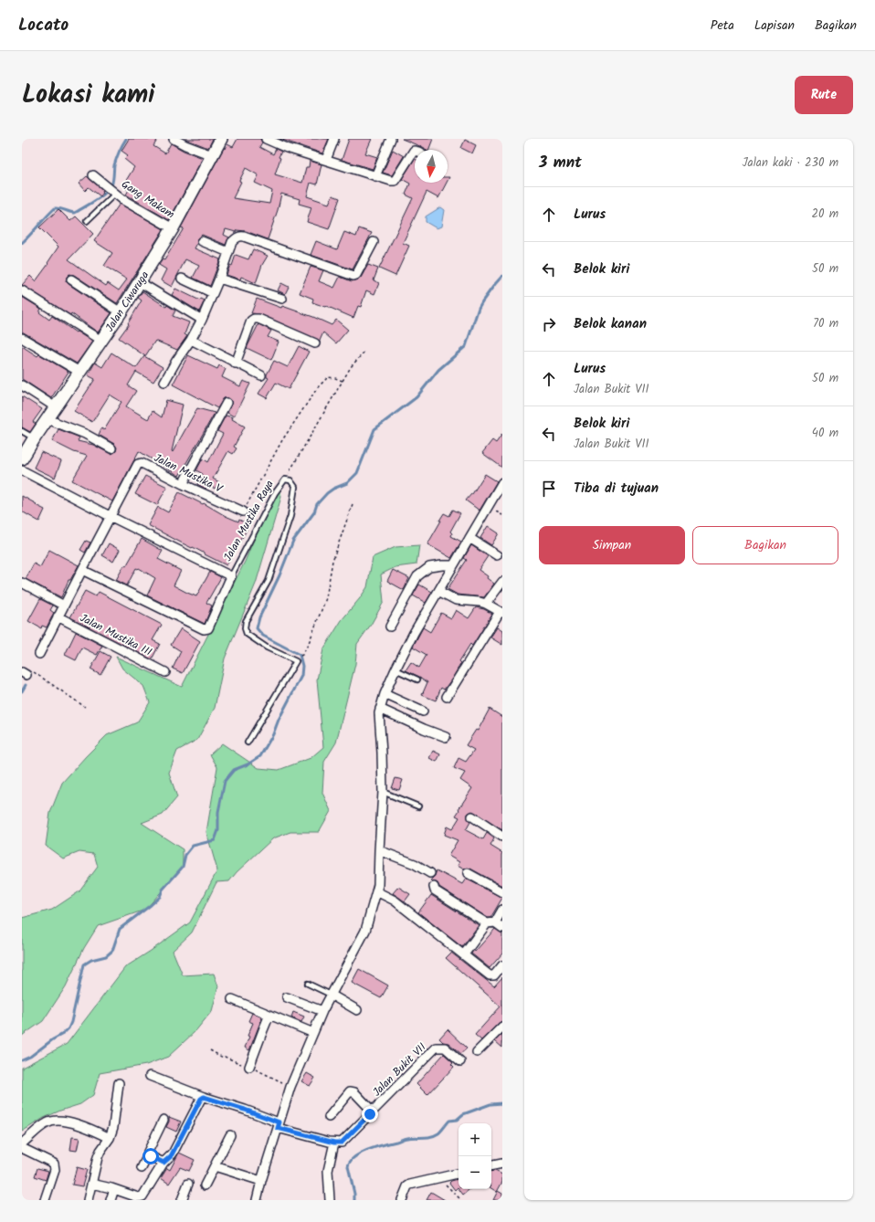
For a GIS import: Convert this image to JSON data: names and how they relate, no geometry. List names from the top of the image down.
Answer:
{
  "streets": {
    "street": [
      "Gang Makam",
      "Jalan Ciwaruga",
      "Jalan Mustika V",
      "Jalan Mustika Raya",
      "Jalan Mustika III",
      "Jalan Bukit VII"
    ]
  },
  "crossings": [
    ["Gang Makam", "Jalan Ciwaruga"],
    ["Jalan Mustika V", "Jalan Mustika Raya"]
  ],
  "north": "bottom",
  "page": {
    "header": "Locato",
    "nav": ["Peta", "Lapisan", "Bagikan"],
    "title": "Lokasi kami",
    "buttons": [
      "Rute",
      ["Simpan", "Bagikan"]
    ],
    "heading": ["3 mnt", "Jalan kaki · 230 m"],
    "list": [
      ["Lurus", "20 m"],
      ["Belok kiri", "50 m"],
      ["Belok kanan", "70 m"],
      ["Lurus", "Jalan Bukit VII", "50 m"],
      ["Belok kiri", "Jalan Bukit VII", "40 m"],
      "Tiba di tujuan"
    ],
    "map_buttons": ["+", "−"]
  }
}
